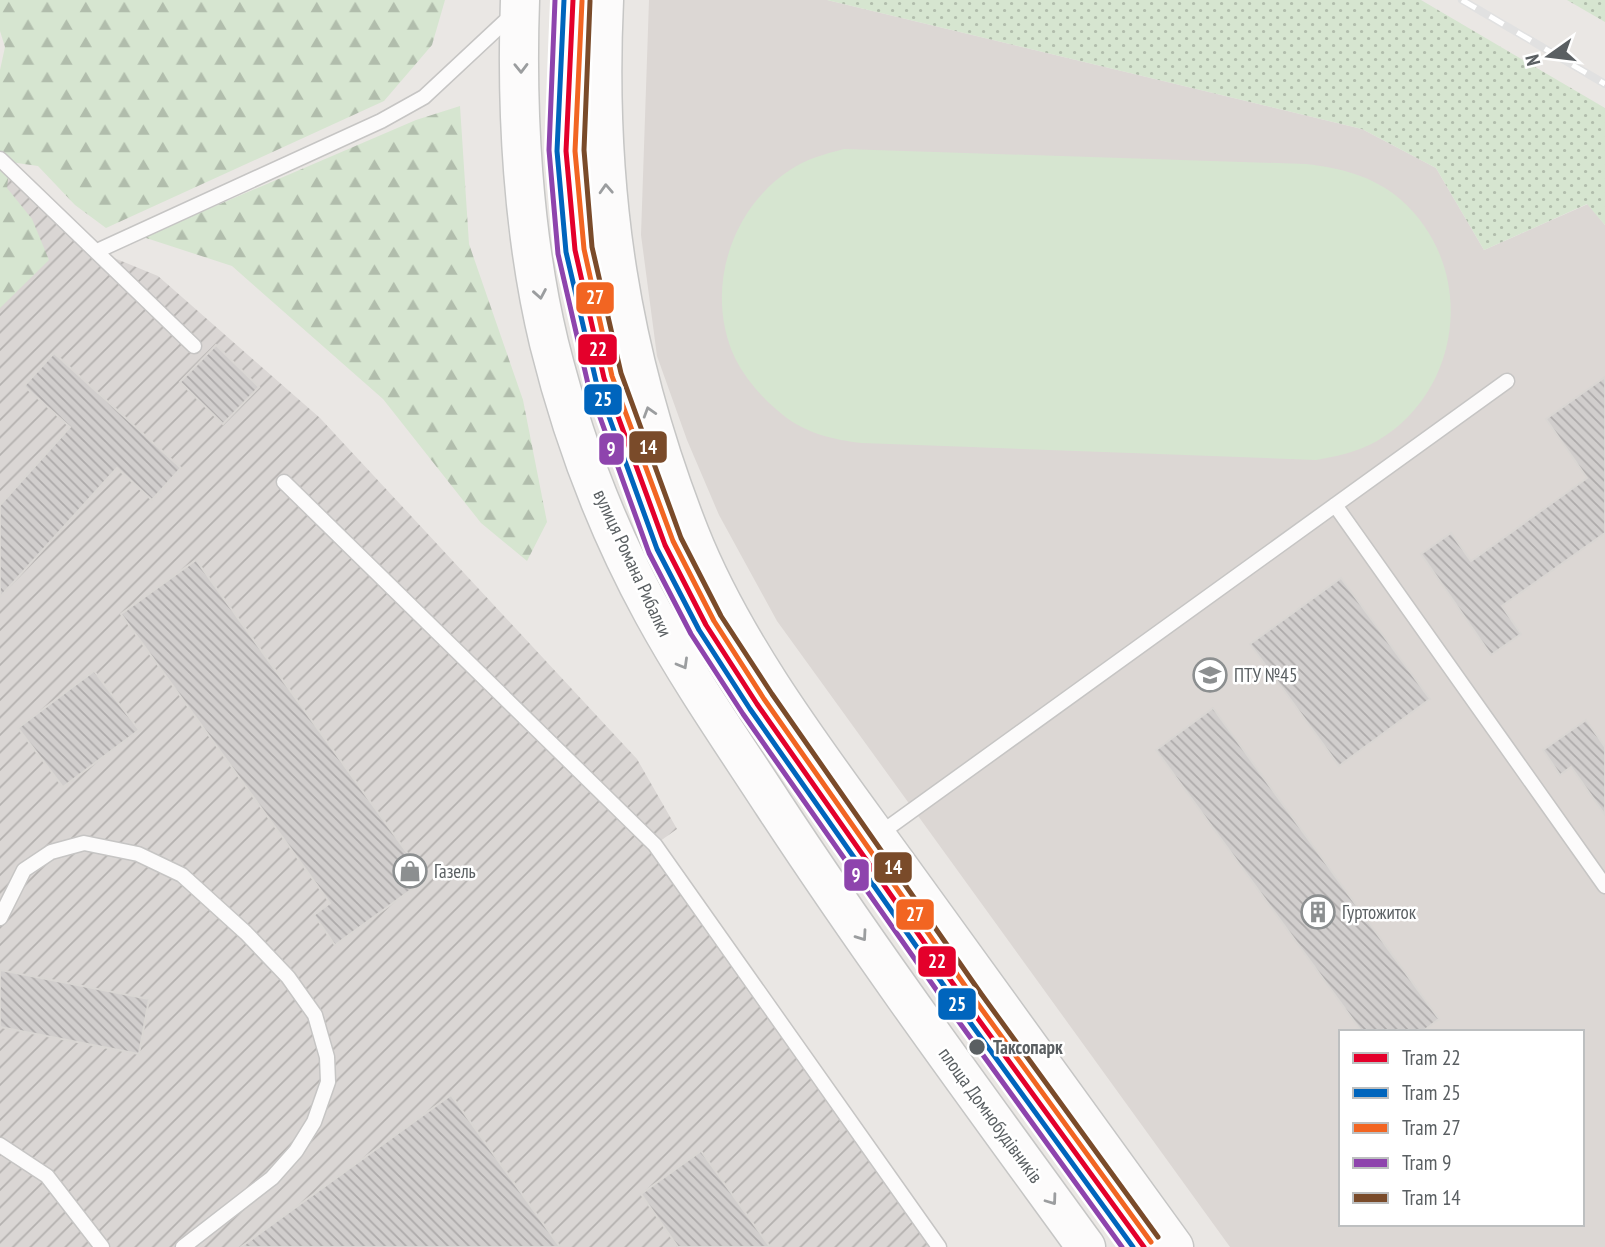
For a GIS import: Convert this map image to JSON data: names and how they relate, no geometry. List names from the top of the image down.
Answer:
{
  "streets": {
    "main road": ["вулиця Романа Рибалки", "площа Домнобудівників"]
  },
  "crossings": [
    ["вулиця Романа Рибалки", "площа Домнобудівників"]
  ],
  "places": {
    "school or university": ["ПТУ №45"],
    "shop": ["Газель"],
    "building": ["Гуртожиток"],
    "other": ["Таксопарк"]
  },
  "lines": [
    "tram line 22",
    "tram line 25",
    "tram line 9",
    "tram line 27",
    "tram line 14"
  ],
  "legend": [
    "Tram 22",
    "Tram 25",
    "Tram 27",
    "Tram 9",
    "Tram 14"
  ],
  "north": "left"
}
